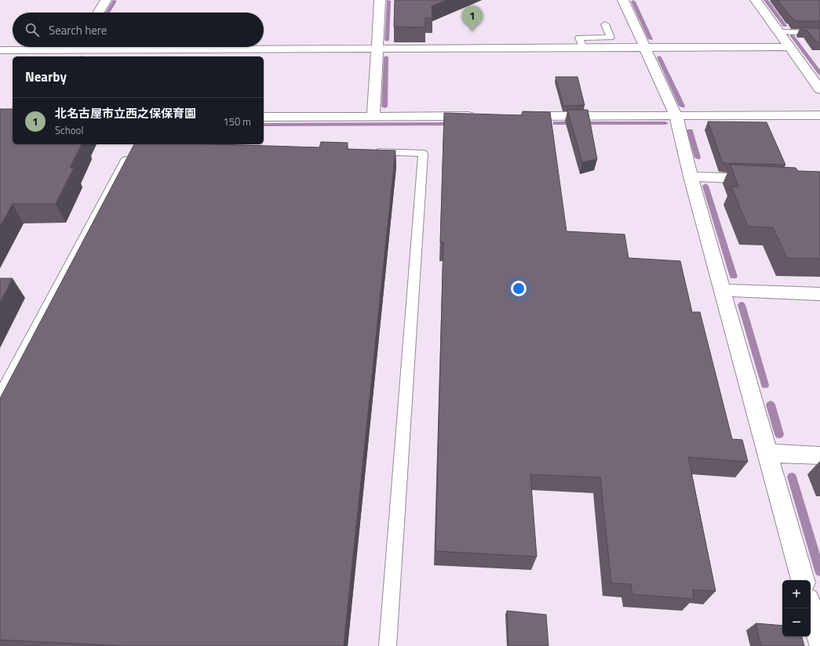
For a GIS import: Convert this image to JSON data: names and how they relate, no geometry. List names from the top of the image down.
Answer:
{
  "page": {
    "pins": "1",
    "search": "Search here",
    "heading": "Nearby",
    "list": [
      {
        "mark": "1",
        "name": "北名古屋市立西之保保育園",
        "note": "School",
        "value": "150 m"
      }
    ],
    "map_buttons": ["+", "−"]
  }
}
